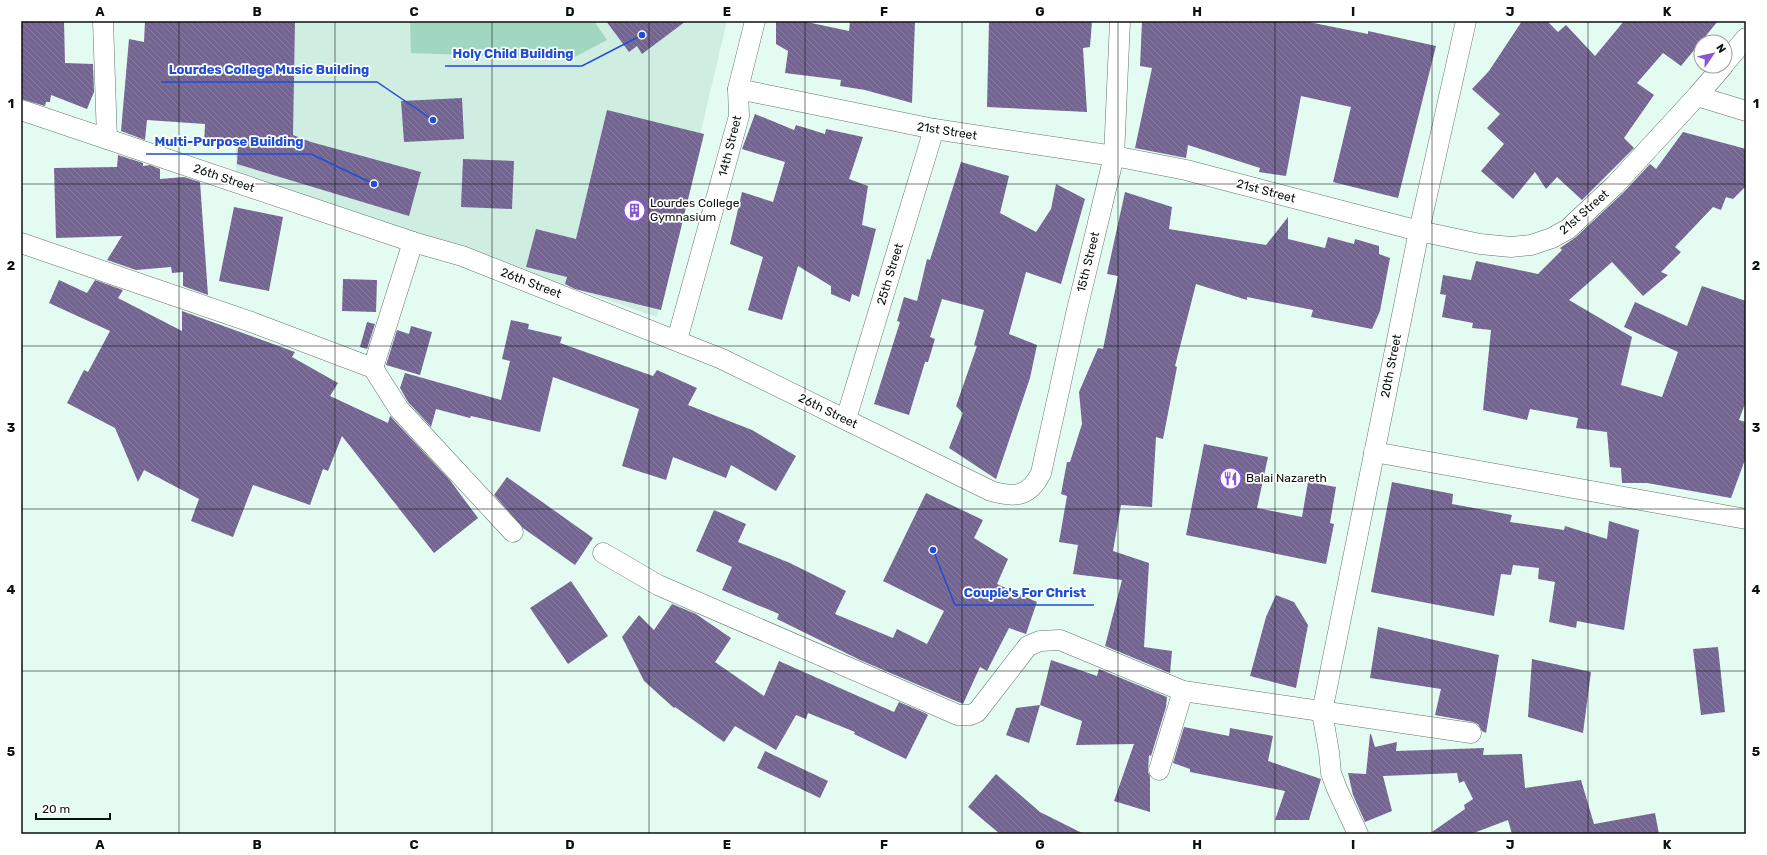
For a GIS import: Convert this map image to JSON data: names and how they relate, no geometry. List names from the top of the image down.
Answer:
{
  "streets": {
    "street": [
      "21st Street",
      "14th Street",
      "26th Street",
      "15th Street",
      "25th Street",
      "20th Street"
    ]
  },
  "crossings": [
    ["21st Street", "14th Street"],
    ["21st Street", "15th Street"],
    ["21st Street", "25th Street"],
    ["21st Street", "20th Street"],
    ["14th Street", "26th Street"],
    ["26th Street", "15th Street"],
    ["26th Street", "25th Street"]
  ],
  "places": {
    "other": [
      "Holy Child Building",
      "Lourdes College Music Building",
      "Multi-Purpose Building",
      "Couple's For Christ"
    ],
    "building": ["Lourdes College Gymnasium"],
    "restaurant": ["Balai Nazareth"]
  },
  "scale_bar": "20 m",
  "north": "top right",
  "grid": {
    "columns": [
      "A",
      "B",
      "C",
      "D",
      "E",
      "F",
      "G",
      "H",
      "I",
      "J",
      "K"
    ],
    "rows": [
      "1",
      "2",
      "3",
      "4",
      "5"
    ]
  }
}
